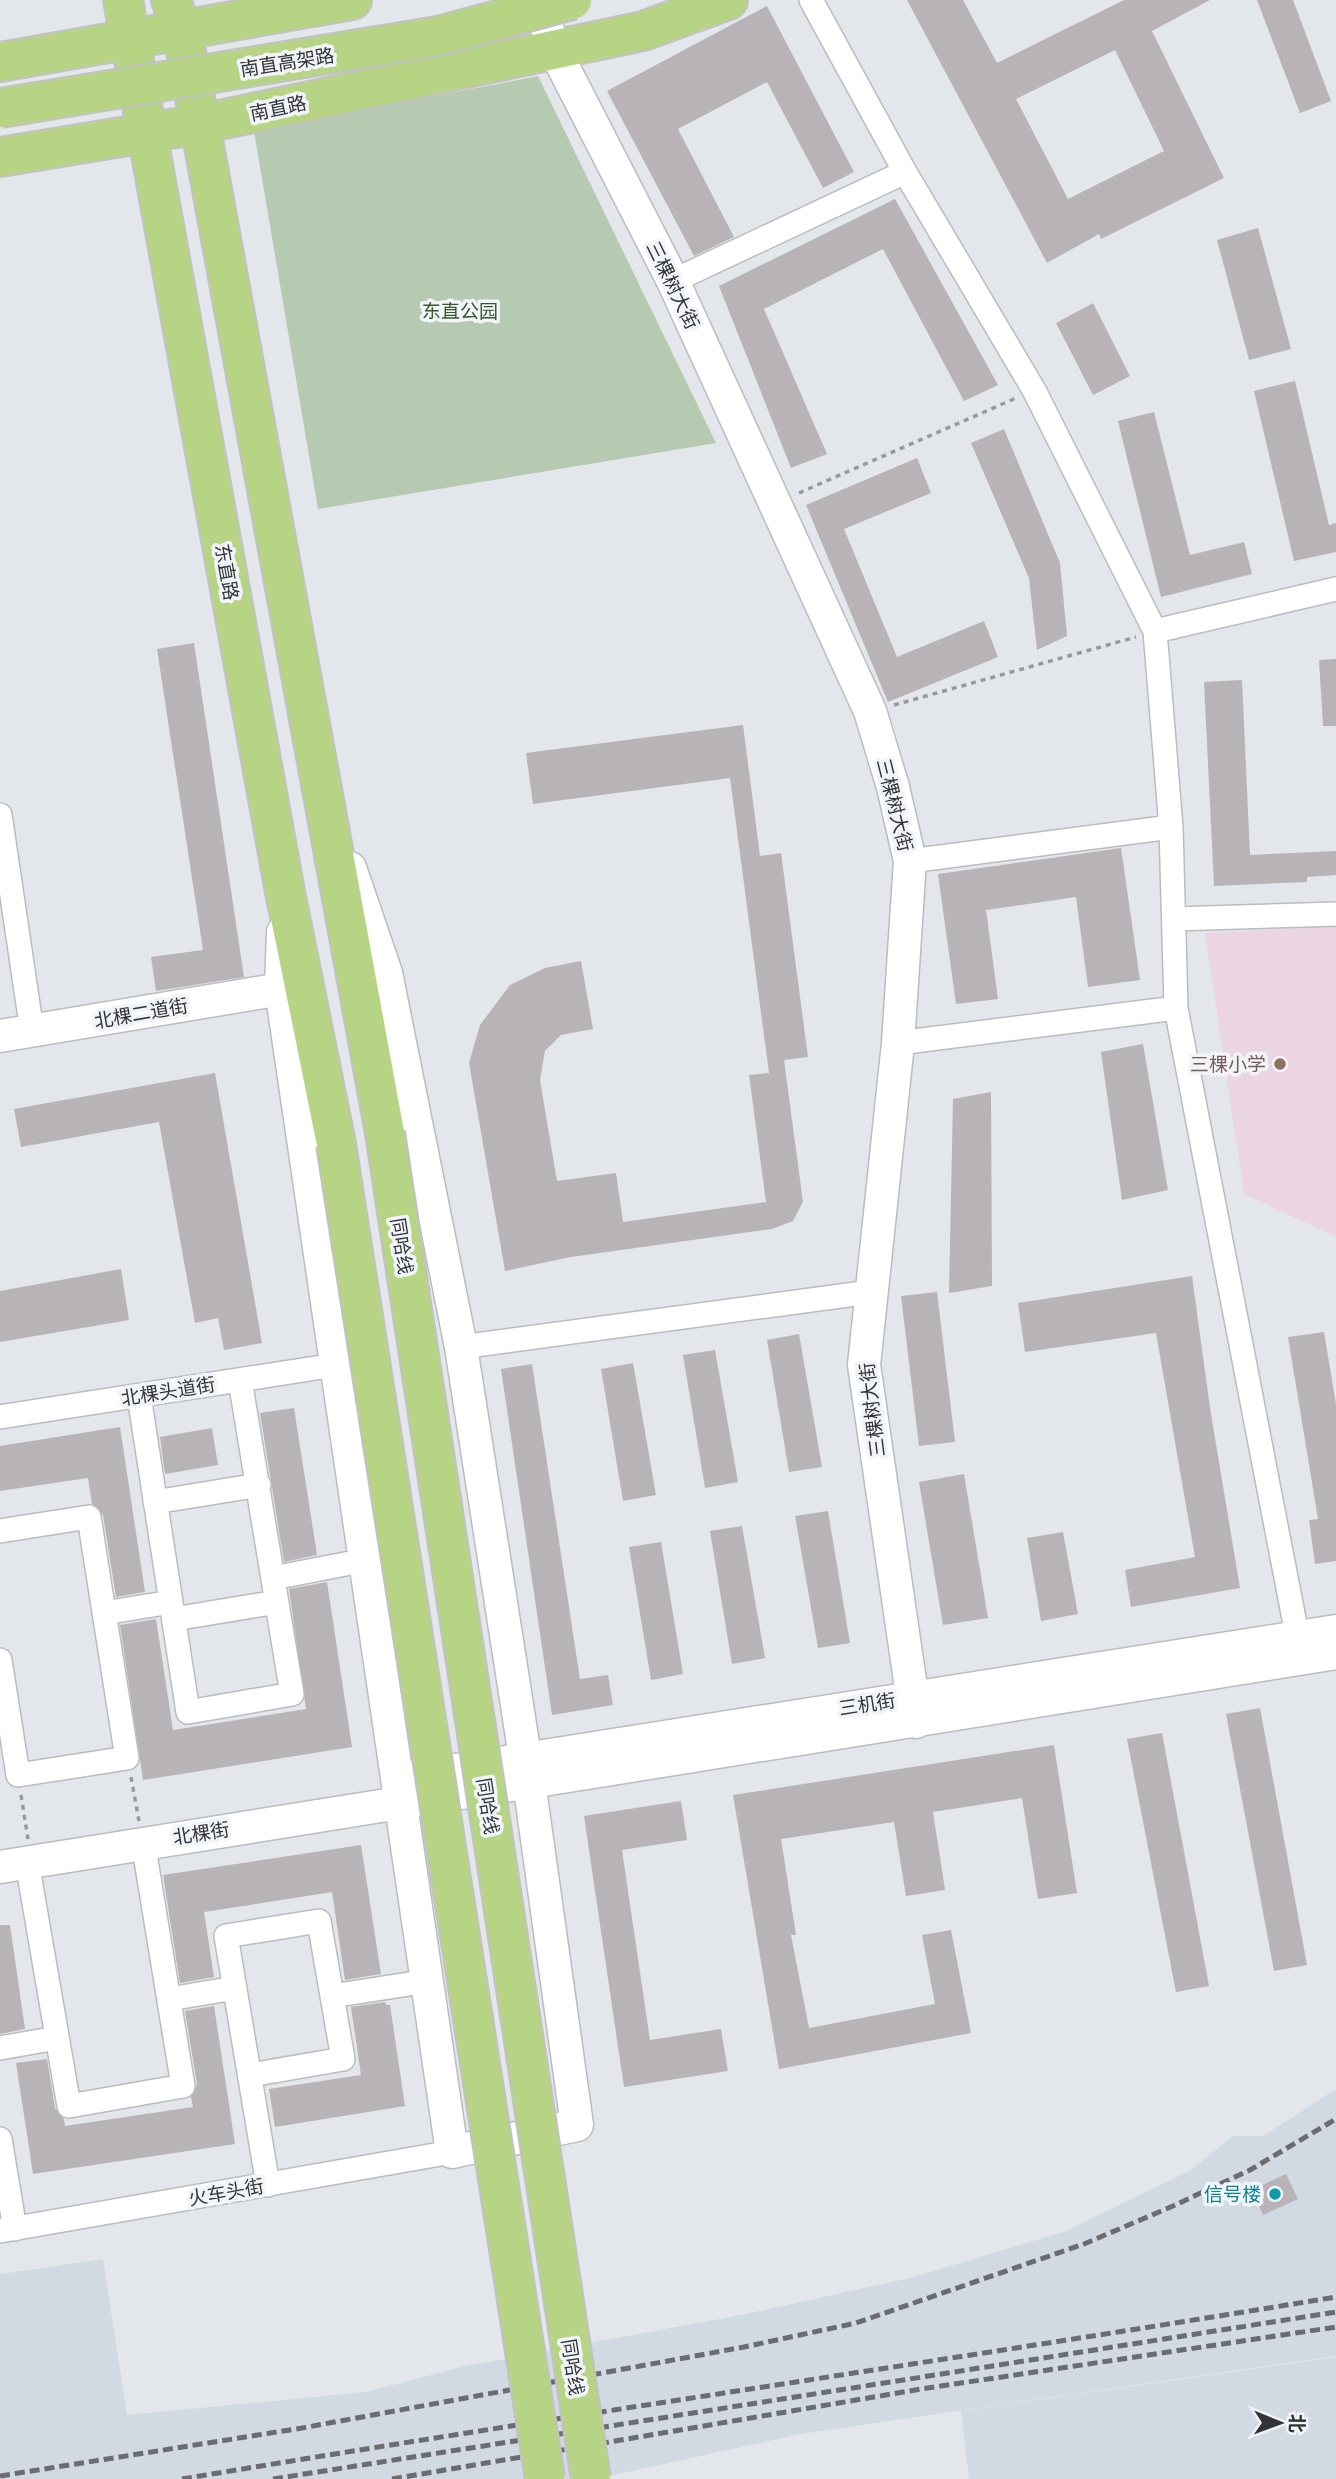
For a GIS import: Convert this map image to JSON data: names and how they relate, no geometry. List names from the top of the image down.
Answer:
{
  "streets": {
    "highway": [
      "南直高架路",
      "南直路",
      "东直路",
      "同哈线"
    ],
    "main road": [
      "三棵树大街",
      "北棵二道街",
      "三机街",
      "北棵街"
    ],
    "street": ["北棵头道街", "火车头街"]
  },
  "crossings": [
    ["南直路", "三棵树大街"],
    ["南直路", "东直路"],
    ["三棵树大街", "三机街"],
    ["三机街", "北棵街"]
  ],
  "parks": ["东直公园"],
  "places": ["三棵小学", "信号楼"],
  "north": "right"
}
